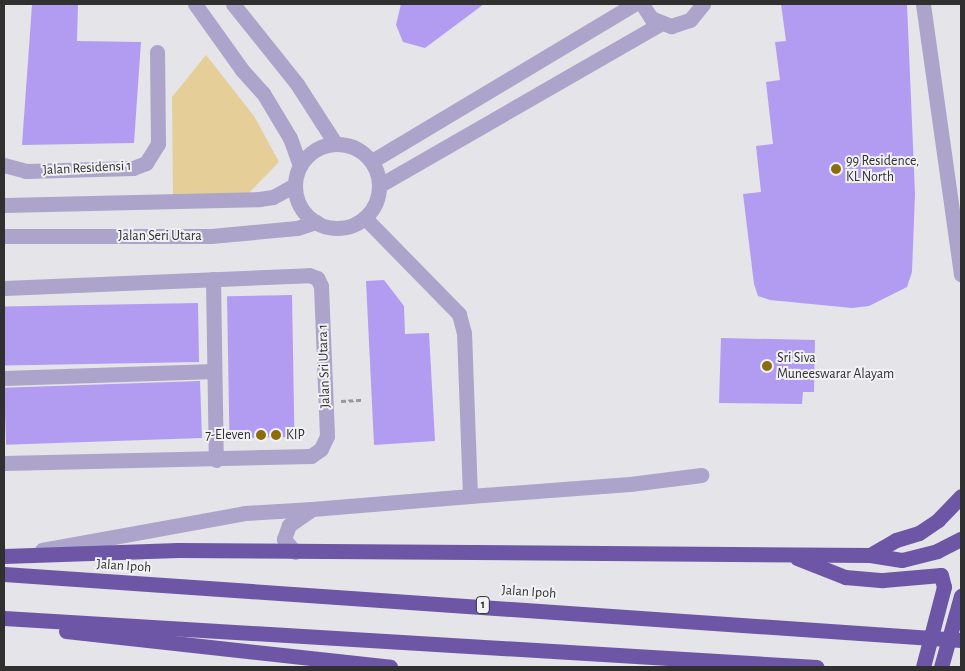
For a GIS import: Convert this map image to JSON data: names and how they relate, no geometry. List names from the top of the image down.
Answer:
{
  "streets": {
    "highway": ["Jalan Ipoh", "1"],
    "street": ["Jalan Residensi 1", "Jalan Seri Utara", "Jalan Sri Utara 1"]
  },
  "places": [
    "99 Residence, KL North",
    "Sri Siva Muneeswarar Alayam",
    "7-Eleven",
    "KIP"
  ]
}
